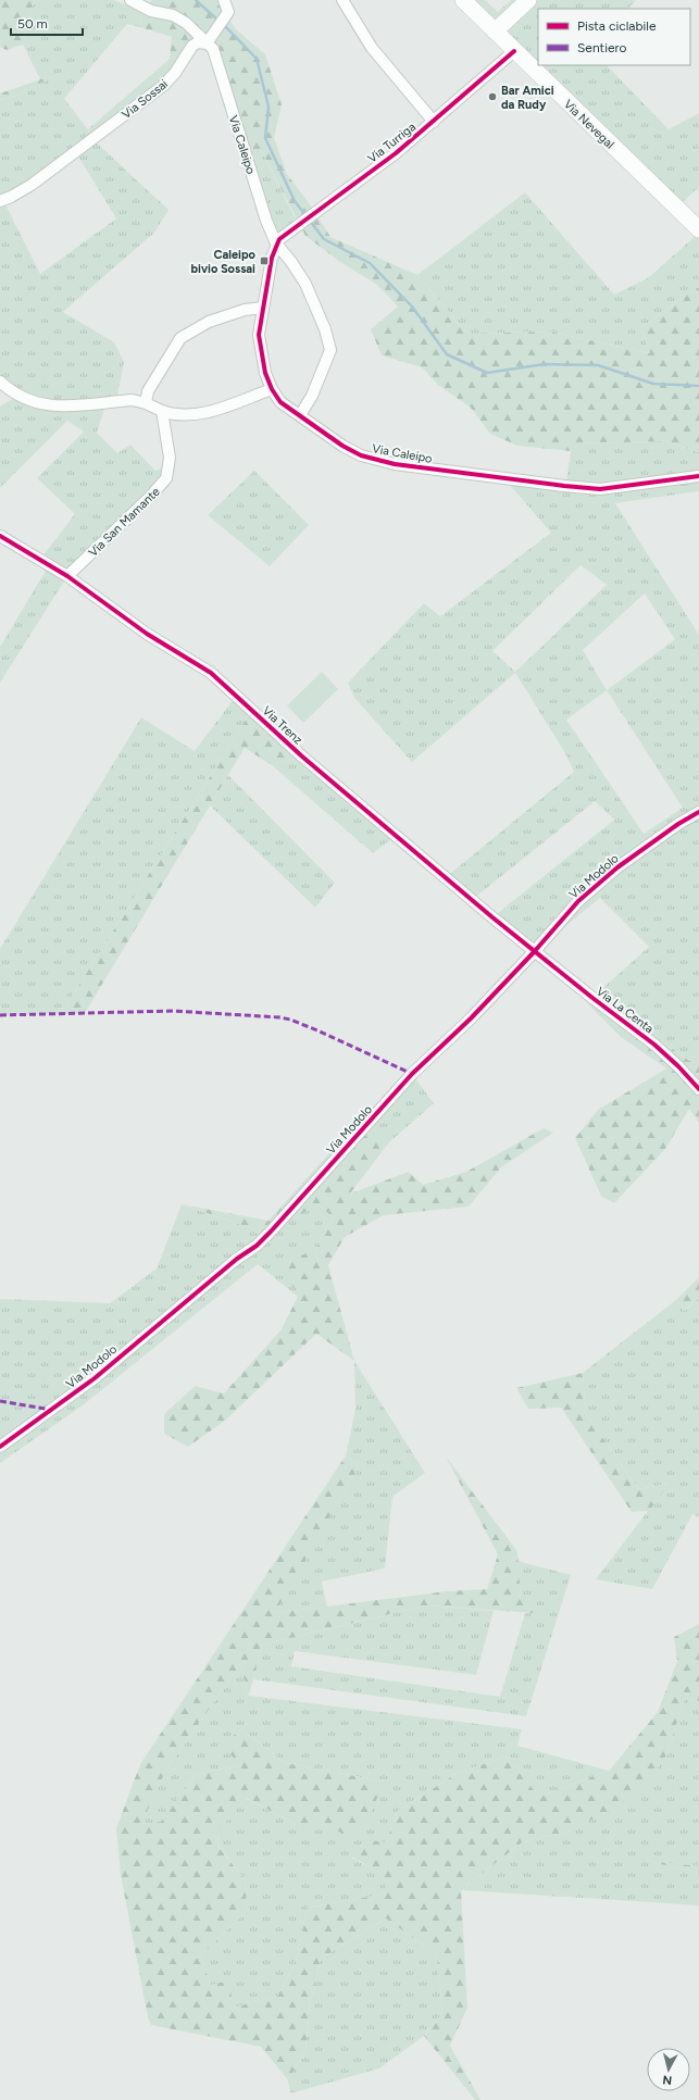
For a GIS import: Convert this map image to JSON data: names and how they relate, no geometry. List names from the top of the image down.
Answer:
{
  "streets": {
    "main road": ["Via Nevegal"],
    "street": [
      "Via Sossai",
      "Via Turriga",
      "Via Caleipo",
      "Via San Mamante",
      "Via Trenz",
      "Via Modolo",
      "Via La Centa"
    ]
  },
  "crossings": [
    ["Via Sossai", "Via Caleipo"],
    ["Via Nevegal", "Via Turriga"],
    ["Via Turriga", "Via Caleipo"],
    ["Via San Mamante", "Via Trenz"],
    ["Via Trenz", "Via Modolo"],
    ["Via Trenz", "Via La Centa"],
    ["Via Modolo", "Via La Centa"]
  ],
  "places": {
    "other": ["Bar Amici da Rudy"],
    "transit": ["Caleipo bivio Sossai"]
  },
  "legend": ["Pista ciclabile", "Sentiero"],
  "scale_bar": "50 m",
  "north": "bottom"
}
